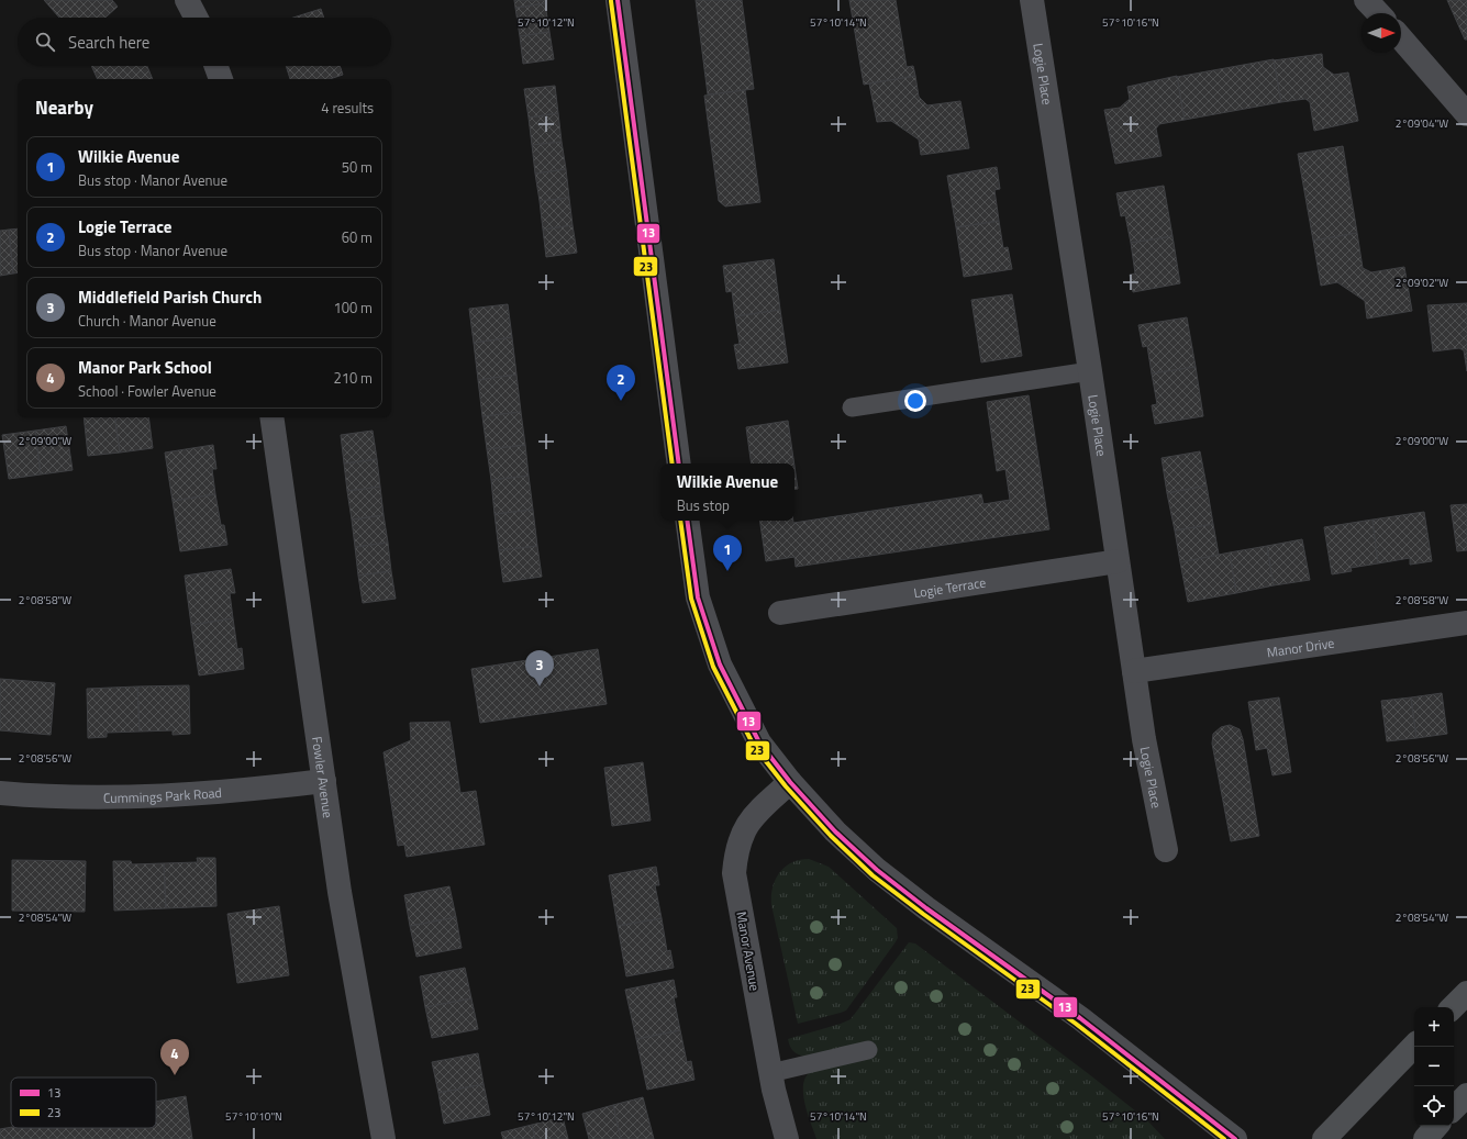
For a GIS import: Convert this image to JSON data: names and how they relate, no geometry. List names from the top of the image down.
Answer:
{
  "streets": {
    "street": [
      "Logie Place",
      "Logie Terrace",
      "Manor Drive",
      "Fowler Avenue",
      "Cummings Park Road",
      "Manor Avenue"
    ]
  },
  "crossings": [
    ["Logie Place", "Logie Terrace"],
    ["Logie Place", "Manor Drive"],
    ["Fowler Avenue", "Cummings Park Road"]
  ],
  "lines": ["transit line 13", "transit line 23"],
  "legend": ["13", "23"],
  "north": "right",
  "page": {
    "search": "Search here",
    "heading": ["Nearby", "4 results"],
    "list": [
      {
        "mark": "1",
        "name": "Wilkie Avenue",
        "note": "Bus stop · Manor Avenue",
        "value": "50 m"
      },
      {
        "mark": "2",
        "name": "Logie Terrace",
        "note": "Bus stop · Manor Avenue",
        "value": "60 m"
      },
      {
        "mark": "3",
        "name": "Middlefield Parish Church",
        "note": "Church · Manor Avenue",
        "value": "100 m"
      },
      {
        "mark": "4",
        "name": "Manor Park School",
        "note": "School · Fowler Avenue",
        "value": "210 m"
      }
    ],
    "pins": [
      "2",
      "1",
      "3",
      "4"
    ],
    "popup": ["Wilkie Avenue", "Bus stop"],
    "map_buttons": ["+", "−"]
  },
  "coordinates": [
    "57°10'12\"N",
    "57°10'14\"N",
    "57°10'16\"N",
    "2°09'04\"W",
    "2°09'02\"W",
    "2°09'00\"W",
    "2°08'58\"W",
    "2°08'56\"W",
    "2°08'54\"W",
    "57°10'10\"N"
  ]
}
